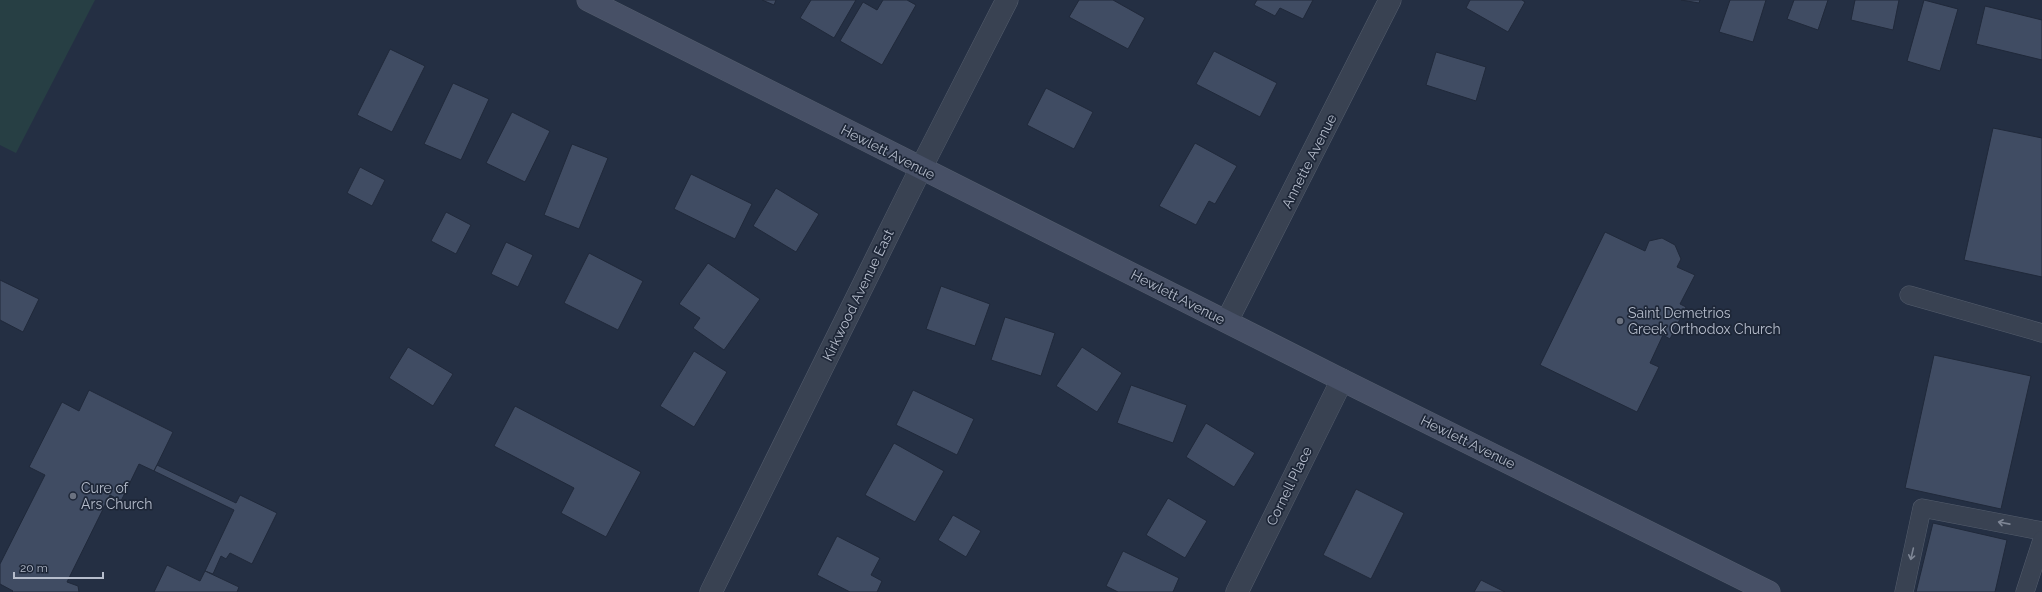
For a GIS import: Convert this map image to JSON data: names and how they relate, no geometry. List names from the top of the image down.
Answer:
{
  "streets": {
    "street": [
      "Hewlett Avenue",
      "Annette Avenue",
      "Kirkwood Avenue East",
      "Cornell Place"
    ]
  },
  "crossings": [
    ["Hewlett Avenue", "Annette Avenue"],
    ["Hewlett Avenue", "Kirkwood Avenue East"],
    ["Hewlett Avenue", "Cornell Place"]
  ],
  "places": ["Saint Demetrios Greek Orthodox Church", "Cure of Ars Church"],
  "scale_bar": "20 m"
}
